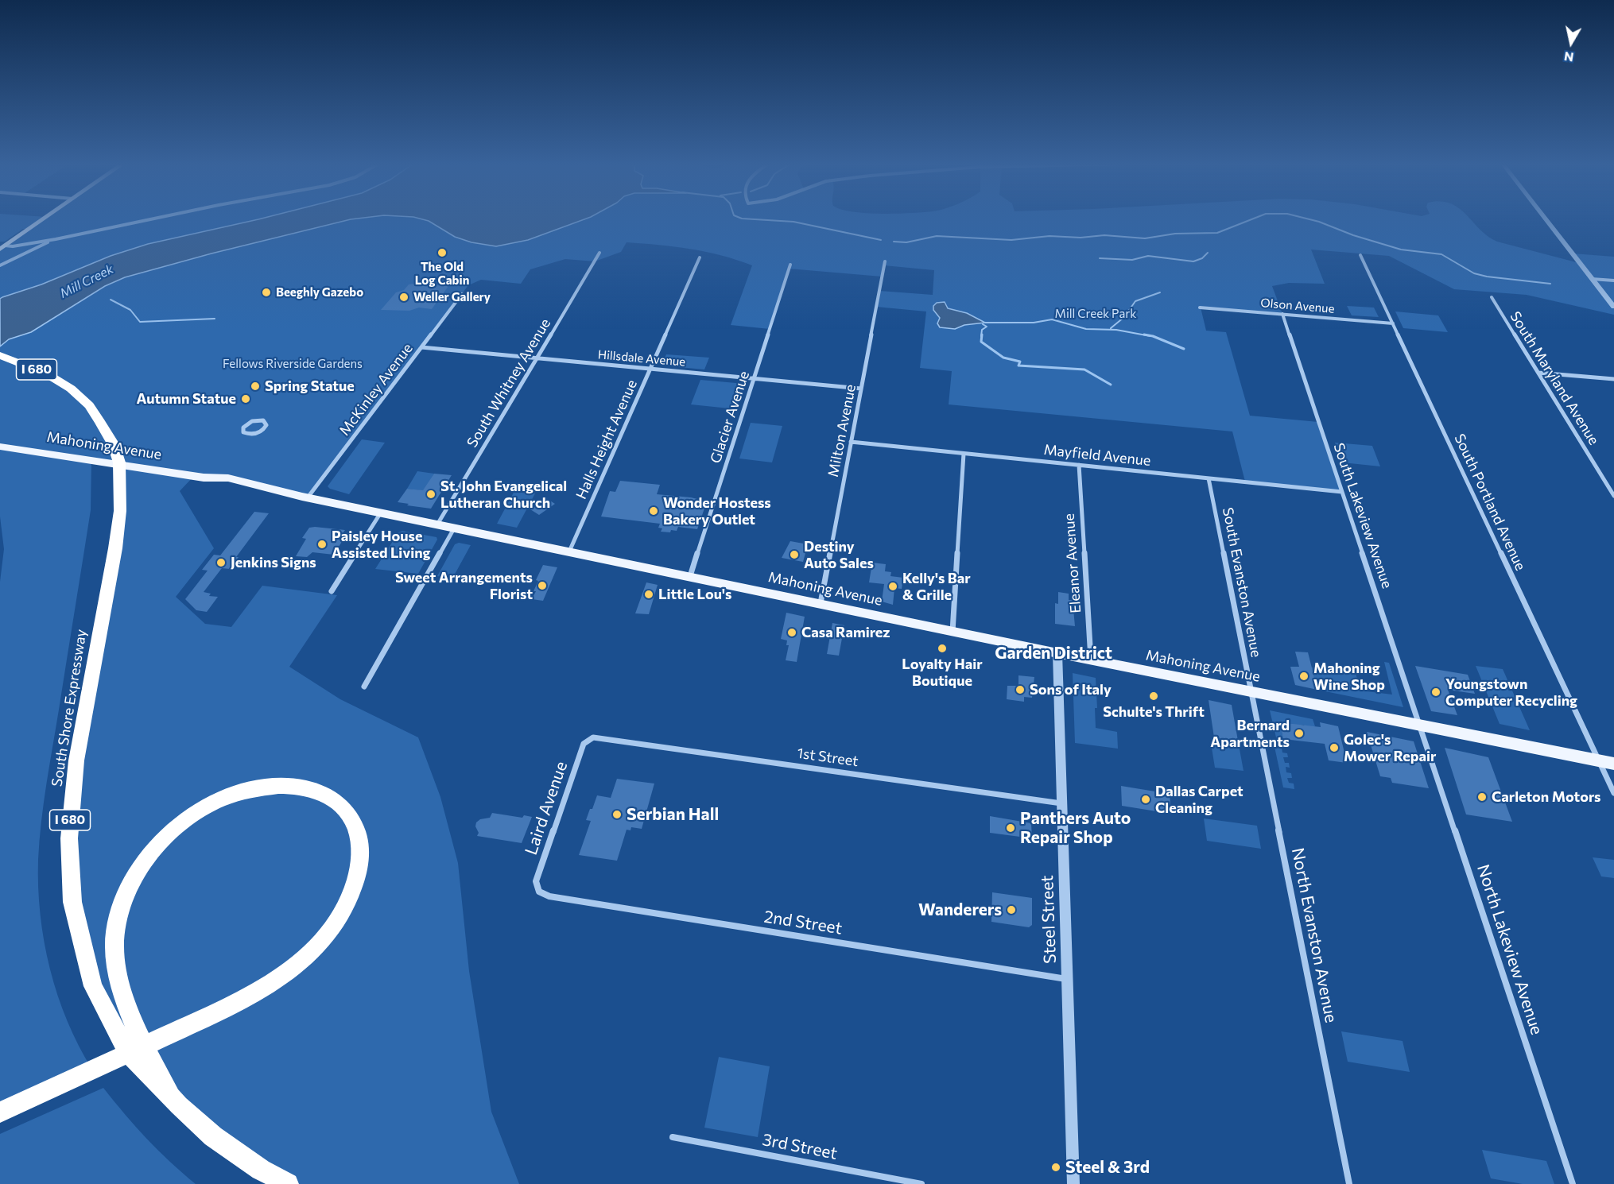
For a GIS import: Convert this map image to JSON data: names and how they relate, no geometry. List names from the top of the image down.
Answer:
{
  "streets": {
    "highway": ["I 680", "South Shore Expressway"],
    "main road": ["Mahoning Avenue"],
    "street": [
      "Olson Avenue",
      "Hillsdale Avenue",
      "South Maryland Avenue",
      "South Whitney Avenue",
      "McKinley Avenue",
      "Glacier Avenue",
      "Milton Avenue",
      "Halls Height Avenue",
      "Mayfield Avenue",
      "South Portland Avenue",
      "South Lakeview Avenue",
      "Eleanor Avenue",
      "South Evanston Avenue",
      "1st Street",
      "Laird Avenue",
      "Steel Street",
      "2nd Street",
      "North Evanston Avenue",
      "North Lakeview Avenue",
      "3rd Street"
    ]
  },
  "crossings": [
    ["Olson Avenue", "South Portland Avenue"],
    ["Olson Avenue", "South Lakeview Avenue"],
    ["Hillsdale Avenue", "South Whitney Avenue"],
    ["Hillsdale Avenue", "McKinley Avenue"],
    ["Hillsdale Avenue", "Glacier Avenue"],
    ["Hillsdale Avenue", "Milton Avenue"],
    ["Hillsdale Avenue", "Halls Height Avenue"],
    ["South Whitney Avenue", "Mahoning Avenue"],
    ["McKinley Avenue", "Mahoning Avenue"],
    ["Glacier Avenue", "Mahoning Avenue"],
    ["Milton Avenue", "Mahoning Avenue"],
    ["Milton Avenue", "Mayfield Avenue"],
    ["Halls Height Avenue", "Mahoning Avenue"],
    ["Mahoning Avenue", "South Portland Avenue"],
    ["Mahoning Avenue", "South Lakeview Avenue"],
    ["Mahoning Avenue", "Eleanor Avenue"],
    ["Mahoning Avenue", "South Evanston Avenue"],
    ["Mahoning Avenue", "Steel Street"],
    ["Mahoning Avenue", "North Evanston Avenue"],
    ["Mahoning Avenue", "North Lakeview Avenue"],
    ["Mayfield Avenue", "South Lakeview Avenue"],
    ["Mayfield Avenue", "Eleanor Avenue"],
    ["Mayfield Avenue", "South Evanston Avenue"],
    ["South Lakeview Avenue", "North Lakeview Avenue"],
    ["South Evanston Avenue", "North Evanston Avenue"],
    ["1st Street", "Laird Avenue"],
    ["1st Street", "Steel Street"],
    ["Laird Avenue", "2nd Street"],
    ["Steel Street", "2nd Street"]
  ],
  "districts": ["Garden District"],
  "water": ["Mill Creek"],
  "parks": ["Mill Creek Park", "Fellows Riverside Gardens"],
  "places": [
    "The Old Log Cabin",
    "Beeghly Gazebo",
    "Weller Gallery",
    "Spring Statue",
    "Autumn Statue",
    "St. John Evangelical Lutheran Church",
    "Wonder Hostess Bakery Outlet",
    "Paisley House Assisted Living",
    "Destiny Auto Sales",
    "Jenkins Signs",
    "Sweet Arrangements Florist",
    "Kelly's Bar & Grille",
    "Little Lou's",
    "Casa Ramirez",
    "Loyalty Hair Boutique",
    "Mahoning Wine Shop",
    "Sons of Italy",
    "Youngstown Computer Recycling",
    "Schulte's Thrift",
    "Bernard Apartments",
    "Golec's Mower Repair",
    "Carleton Motors",
    "Dallas Carpet Cleaning",
    "Serbian Hall",
    "Panthers Auto Repair Shop",
    "Wanderers",
    "Steel & 3rd"
  ],
  "north": "bottom"
}
